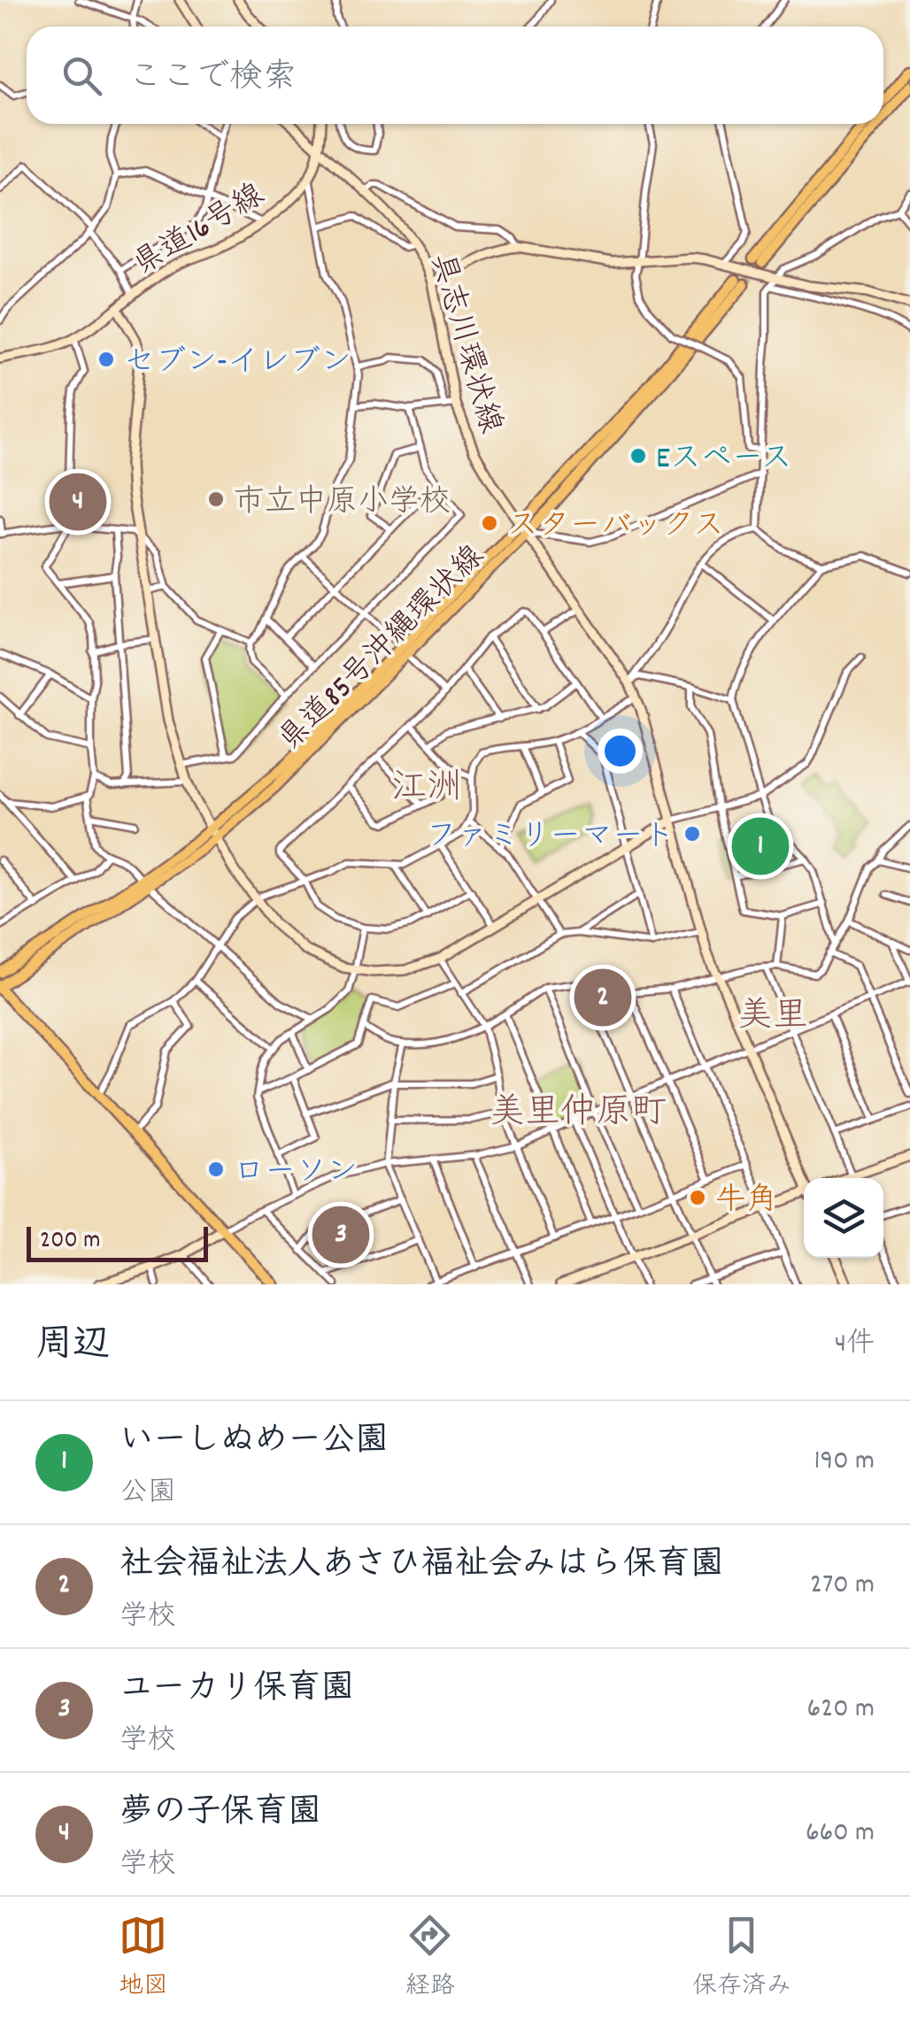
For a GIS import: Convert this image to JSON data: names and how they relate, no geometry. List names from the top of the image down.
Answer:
{
  "streets": {
    "main road": ["県道85号沖縄環状線"],
    "street": ["県道16号線", "具志川環状線"]
  },
  "crossings": [
    ["県道16号線", "具志川環状線"],
    ["具志川環状線", "県道85号沖縄環状線"]
  ],
  "districts": ["江洲", "美里", "美里仲原町"],
  "places": [
    "セブン-イレブン",
    "Eスペース",
    "市立中原小学校",
    "スターバックス",
    "ファミリーマート",
    "ローソン",
    "牛角"
  ],
  "scale_bar": "200 m",
  "page": {
    "search": "ここで検索",
    "pins": [
      "4",
      "1",
      "2",
      "3"
    ],
    "scale": "200 m",
    "heading": ["周辺", "4件"],
    "list": [
      {
        "mark": "1",
        "name": "いーしぬめー公園",
        "note": "公園",
        "value": "190 m"
      },
      {
        "mark": "2",
        "name": "社会福祉法人あさひ福祉会みはら保育園",
        "note": "学校",
        "value": "270 m"
      },
      {
        "mark": "3",
        "name": "ユーカリ保育園",
        "note": "学校",
        "value": "620 m"
      },
      {
        "mark": "4",
        "name": "夢の子保育園",
        "note": "学校",
        "value": "660 m"
      }
    ],
    "nav": ["地図", "経路", "保存済み"]
  }
}
